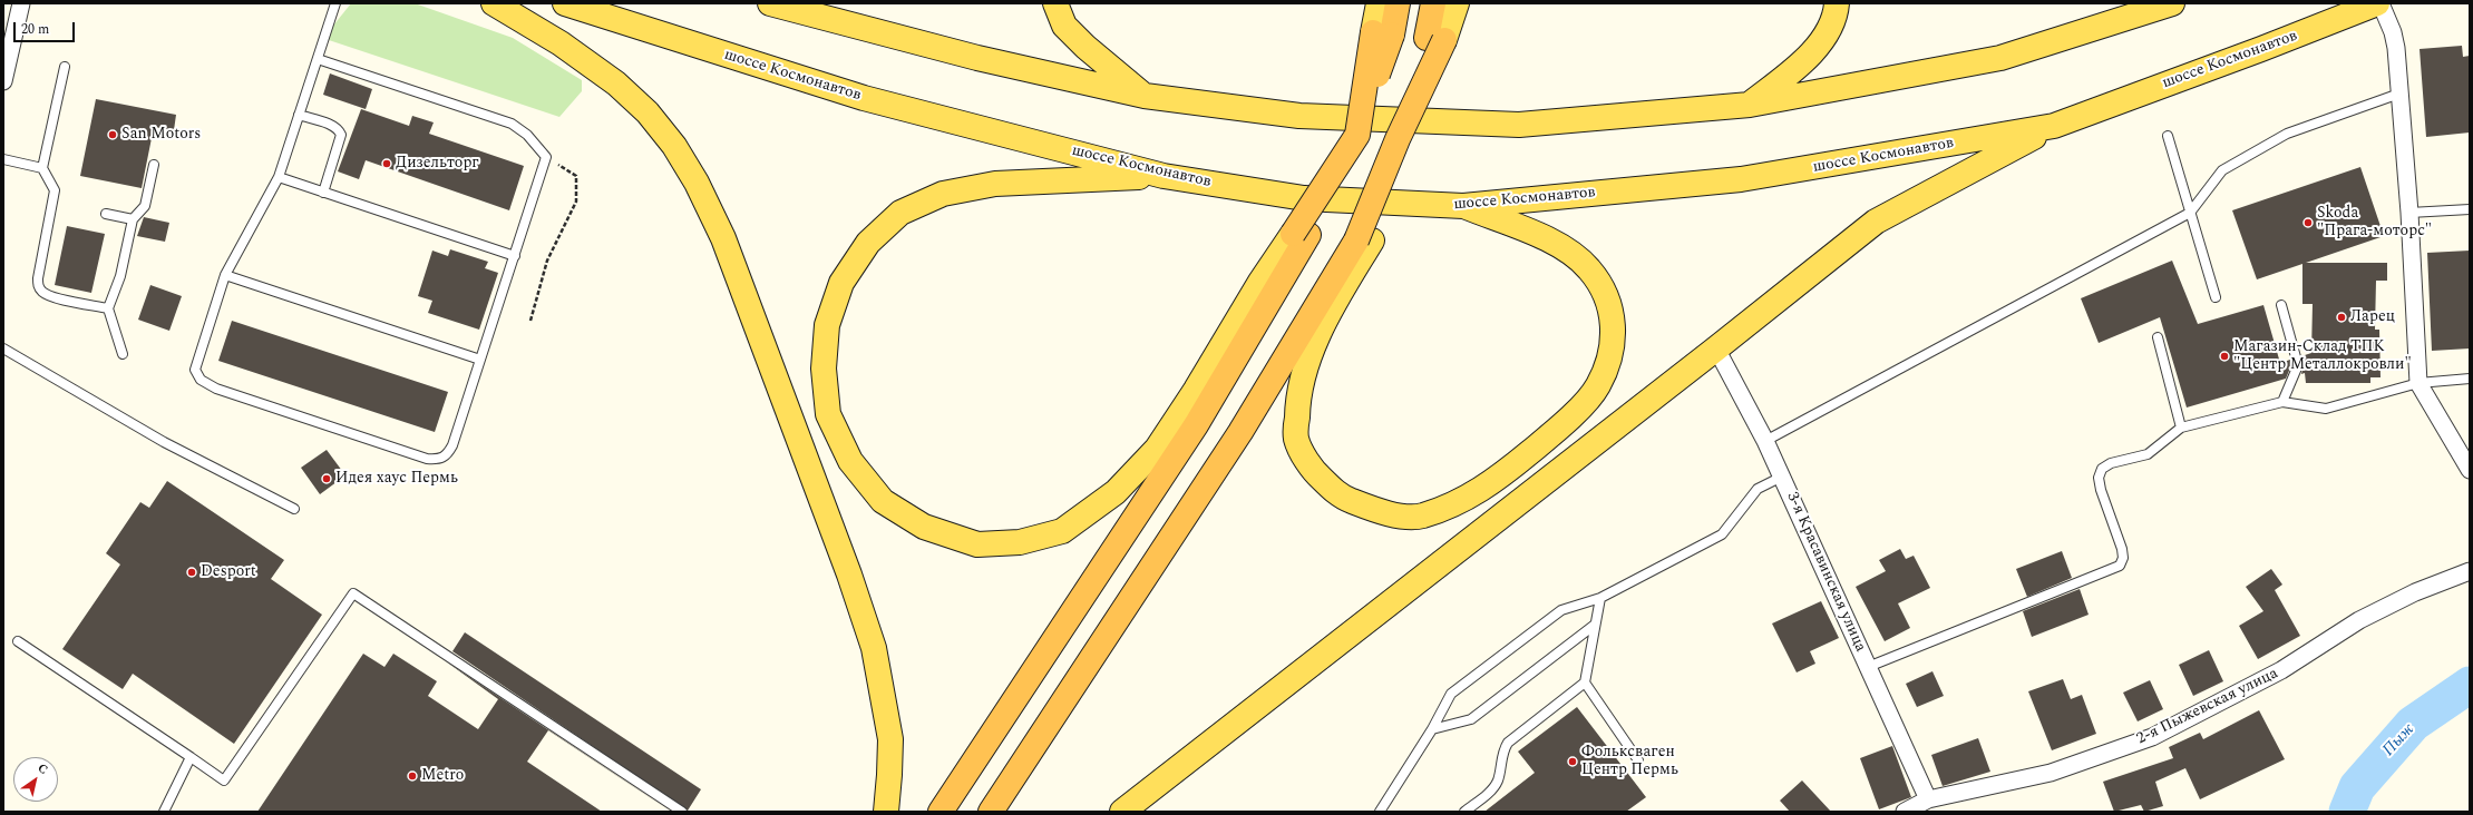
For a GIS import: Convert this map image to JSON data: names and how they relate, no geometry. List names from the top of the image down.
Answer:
{
  "streets": {
    "main road": ["шоссе Космонавтов"],
    "street": ["3-я Красавинская улица", "2-я Пыжевская улица"]
  },
  "crossings": [
    ["3-я Красавинская улица", "2-я Пыжевская улица"]
  ],
  "water": ["Пыж"],
  "places": [
    "San Motors",
    "Дизельторг",
    "Skoda \"Прага-моторс\"",
    "Ларец",
    "Магазин-Склад ТПК \"Центр Металлокровли\"",
    "Идея хаус Пермь",
    "Desport",
    "Фольксваген Центр Пермь",
    "Metro"
  ],
  "scale_bar": "20 m",
  "north": "top right"
}
